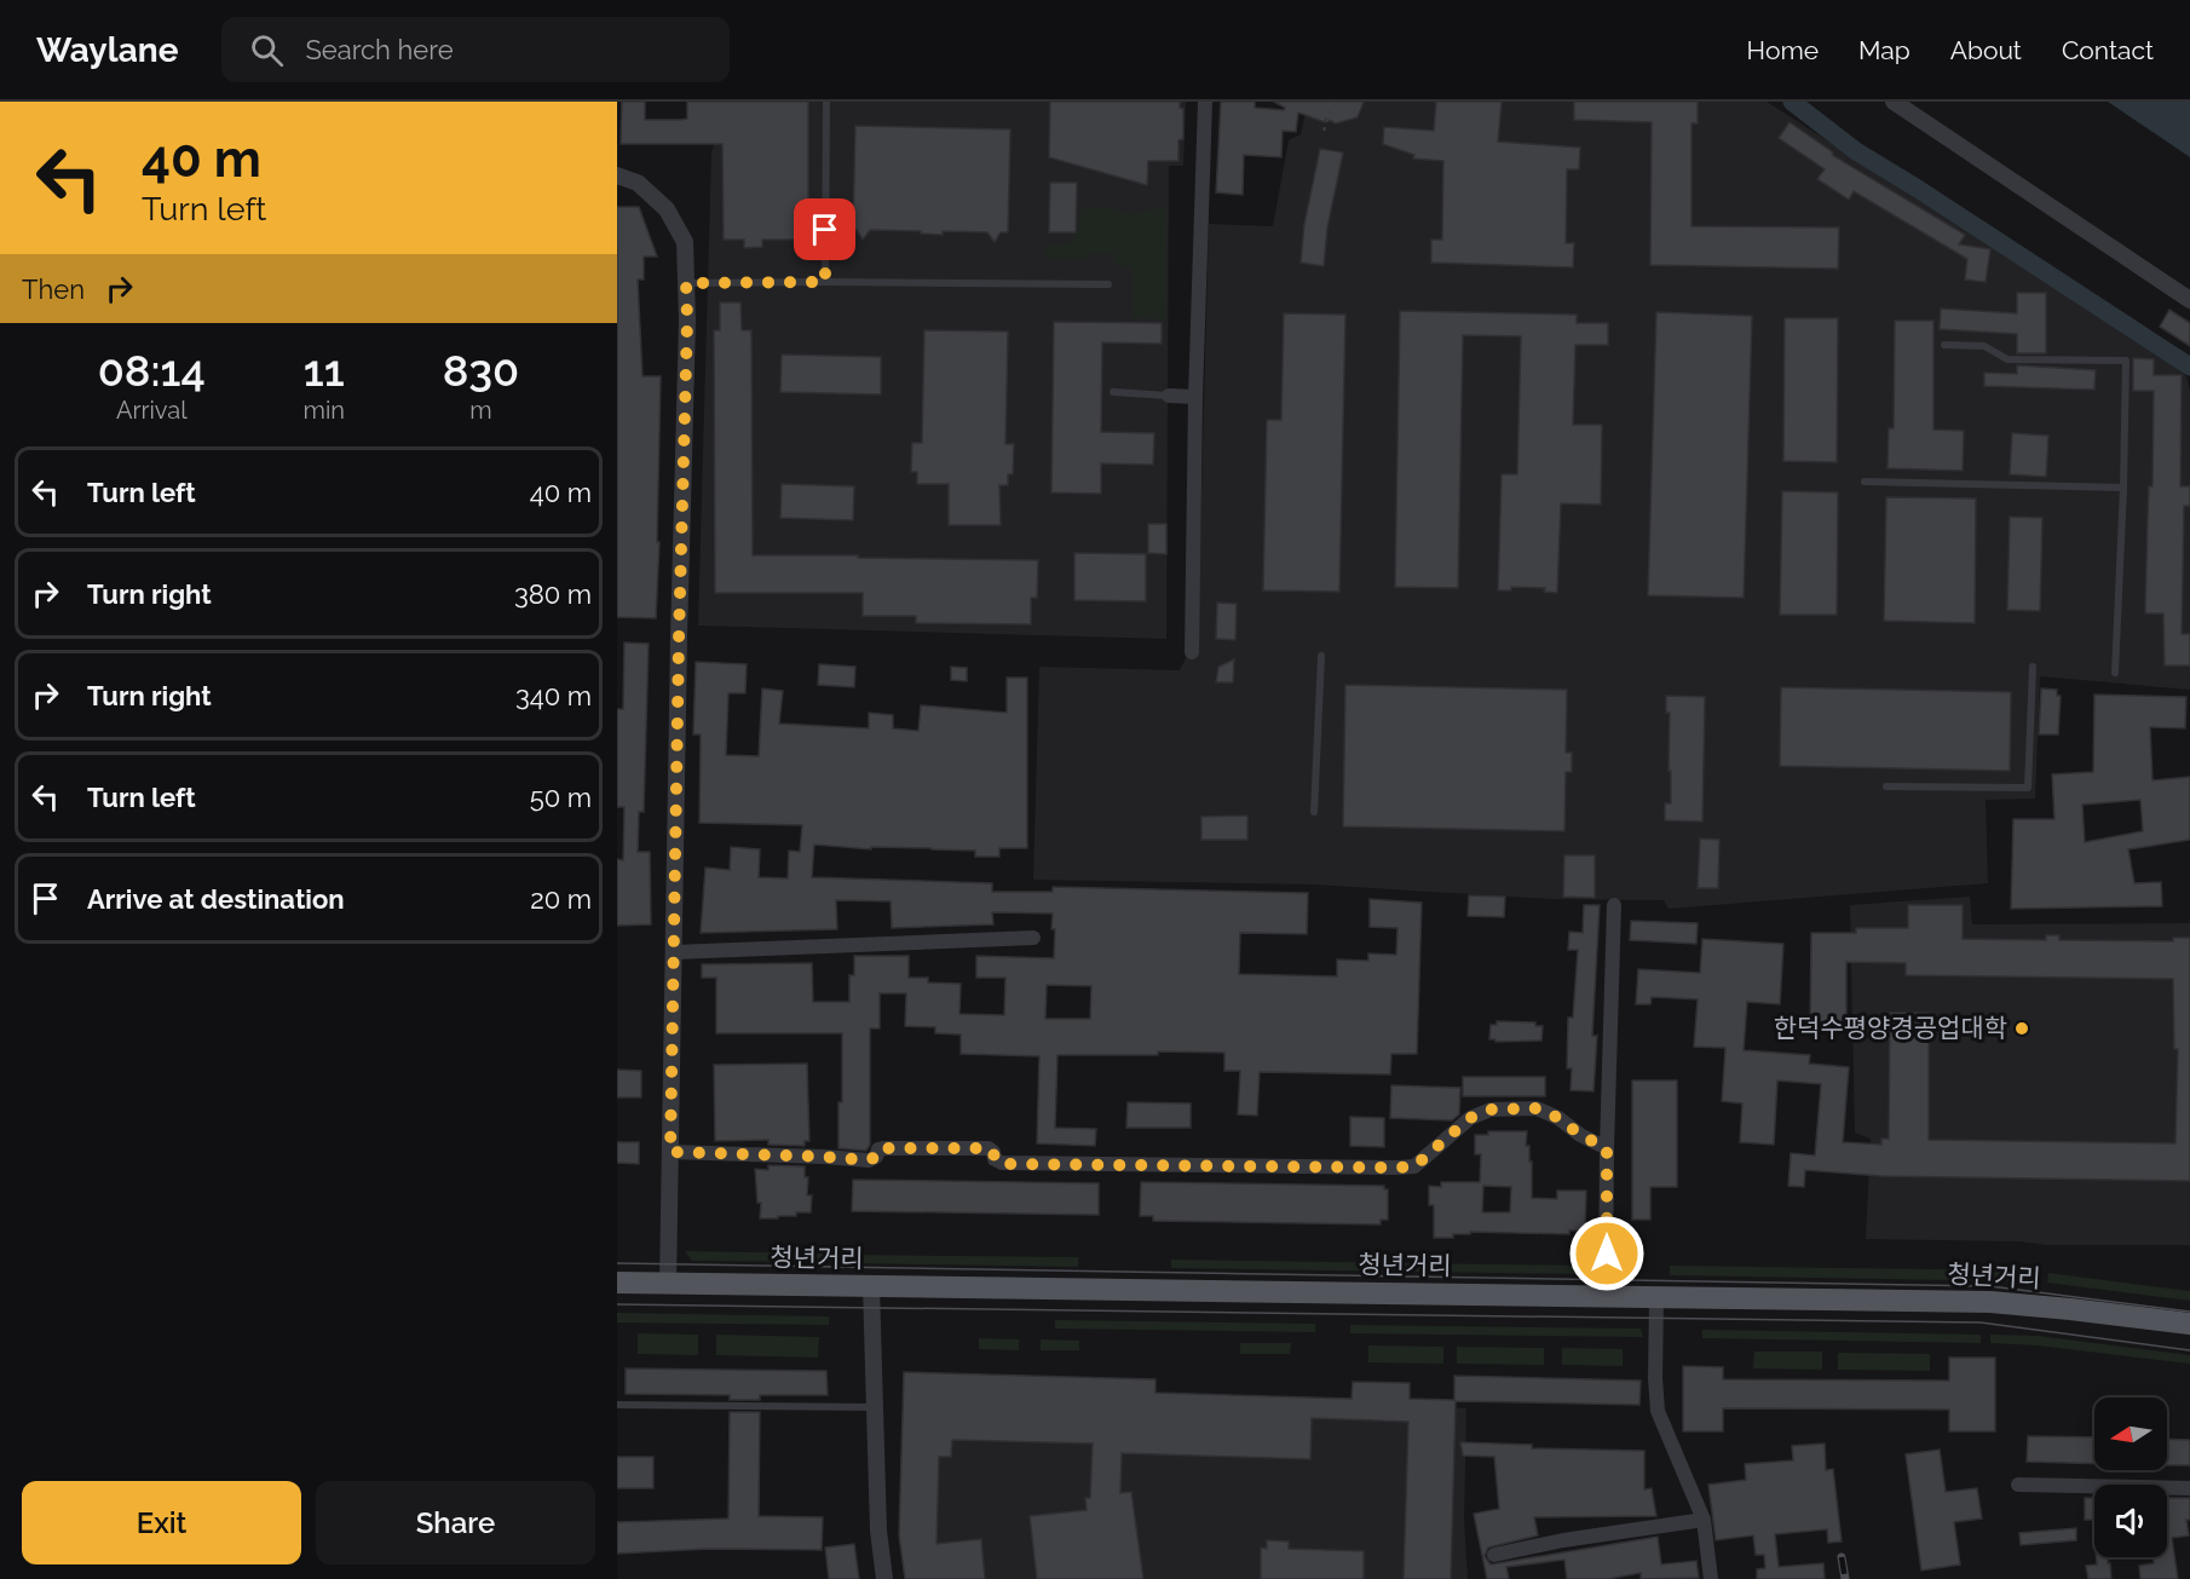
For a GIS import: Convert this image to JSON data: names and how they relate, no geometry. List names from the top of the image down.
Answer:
{
  "streets": {
    "main road": ["청년거리"]
  },
  "places": ["한덕수평양경공업대학"],
  "north": "left",
  "page": {
    "header": "Waylane",
    "search": "Search here",
    "nav": [
      "Home",
      "Map",
      "About",
      "Contact"
    ],
    "turn": ["40 m", "Turn left"],
    "then": "Then",
    "eta": [
      "08:14",
      "Arrival",
      "11",
      "min",
      "830",
      "m"
    ],
    "list": [
      {
        "name": "Turn left",
        "value": "40 m"
      },
      {
        "name": "Turn right",
        "value": "380 m"
      },
      {
        "name": "Turn right",
        "value": "340 m"
      },
      {
        "name": "Turn left",
        "value": "50 m"
      },
      {
        "name": "Arrive at destination",
        "value": "20 m"
      }
    ],
    "buttons": ["Exit", "Share"]
  }
}
